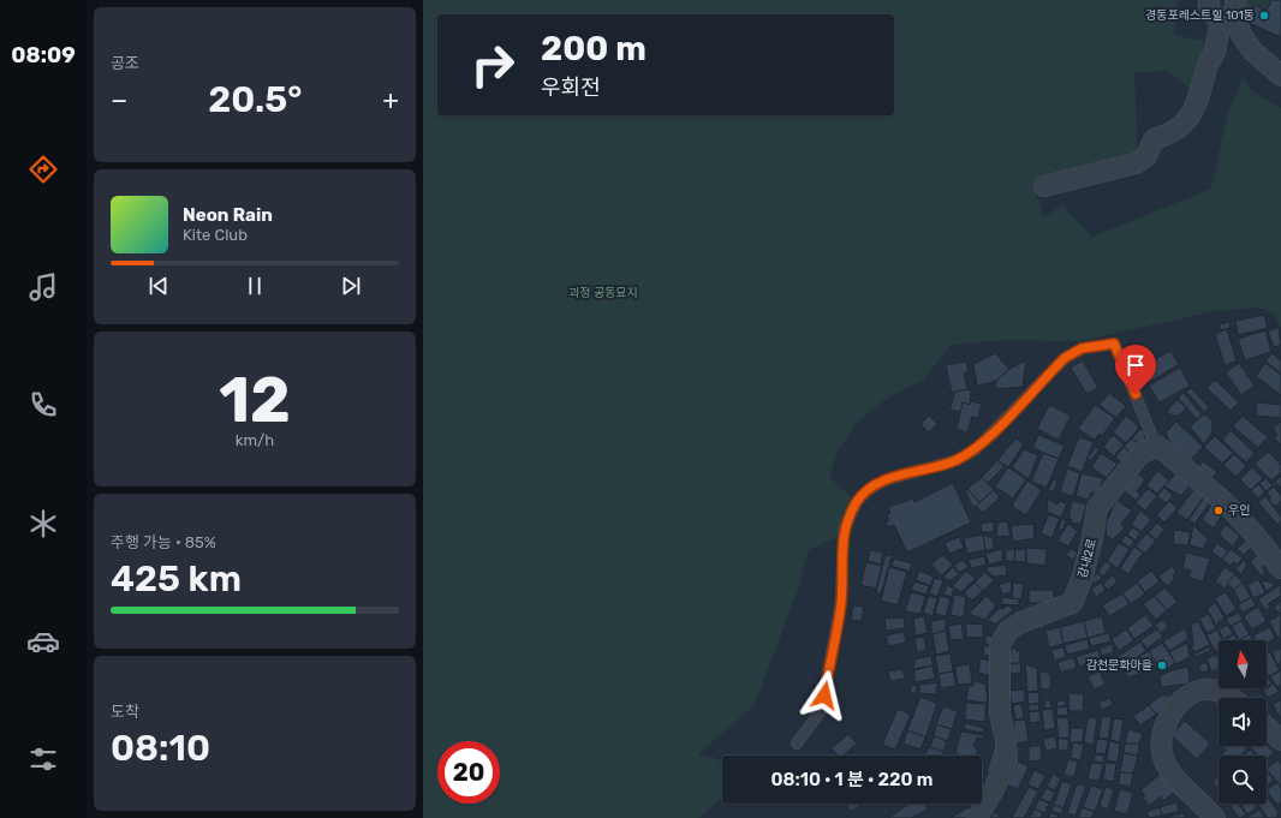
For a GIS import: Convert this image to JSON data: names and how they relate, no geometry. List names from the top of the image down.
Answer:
{
  "streets": {
    "street": ["감내2로"]
  },
  "parks": ["괴정 공동묘지"],
  "places": ["경동포레스트힐 101동", "우인", "감천문화마을"],
  "north": "top",
  "page": {
    "tabs": "08:09",
    "tile": [
      "공조",
      ["12", "km/h"],
      ["주행 가능 · 85%", "425 km"],
      ["도착", "08:10"]
    ],
    "turn": ["200 m", "우회전"],
    "heat": ["−", "20.5°", "+"],
    "song": ["Neon Rain", "Kite Club"],
    "limit": "20",
    "trip": "08:10 · 1 분 · 220 m"
  }
}
